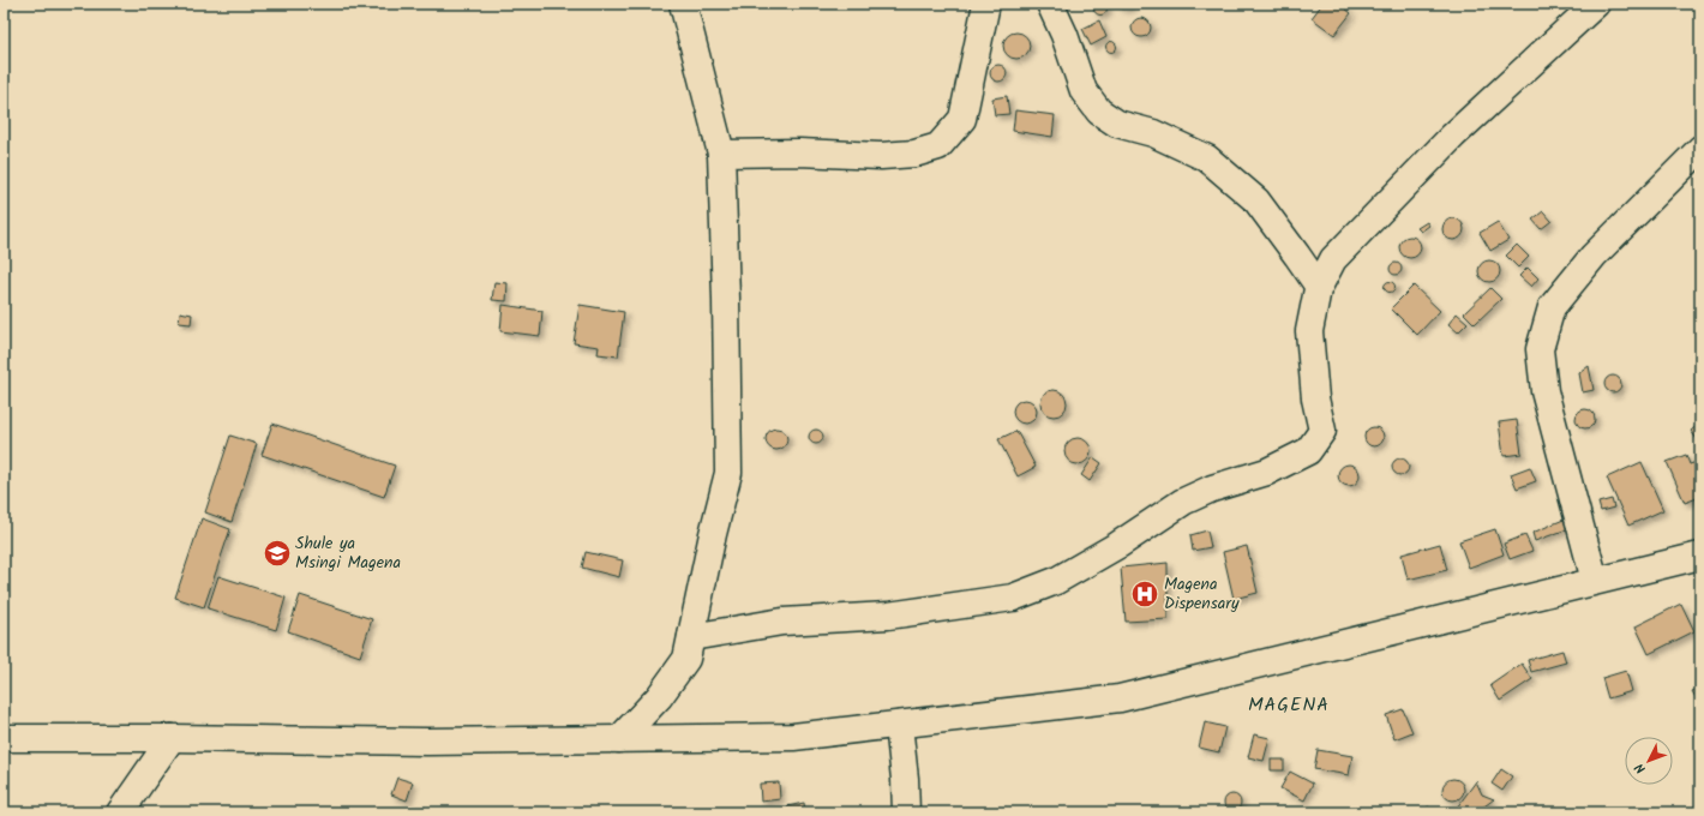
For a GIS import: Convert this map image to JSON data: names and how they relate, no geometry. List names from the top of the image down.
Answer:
{
  "districts": ["MAGENA"],
  "places": {
    "school or university": ["Shule ya Msingi Magena"],
    "hospital": ["Magena Dispensary"]
  },
  "north": "bottom left"
}
